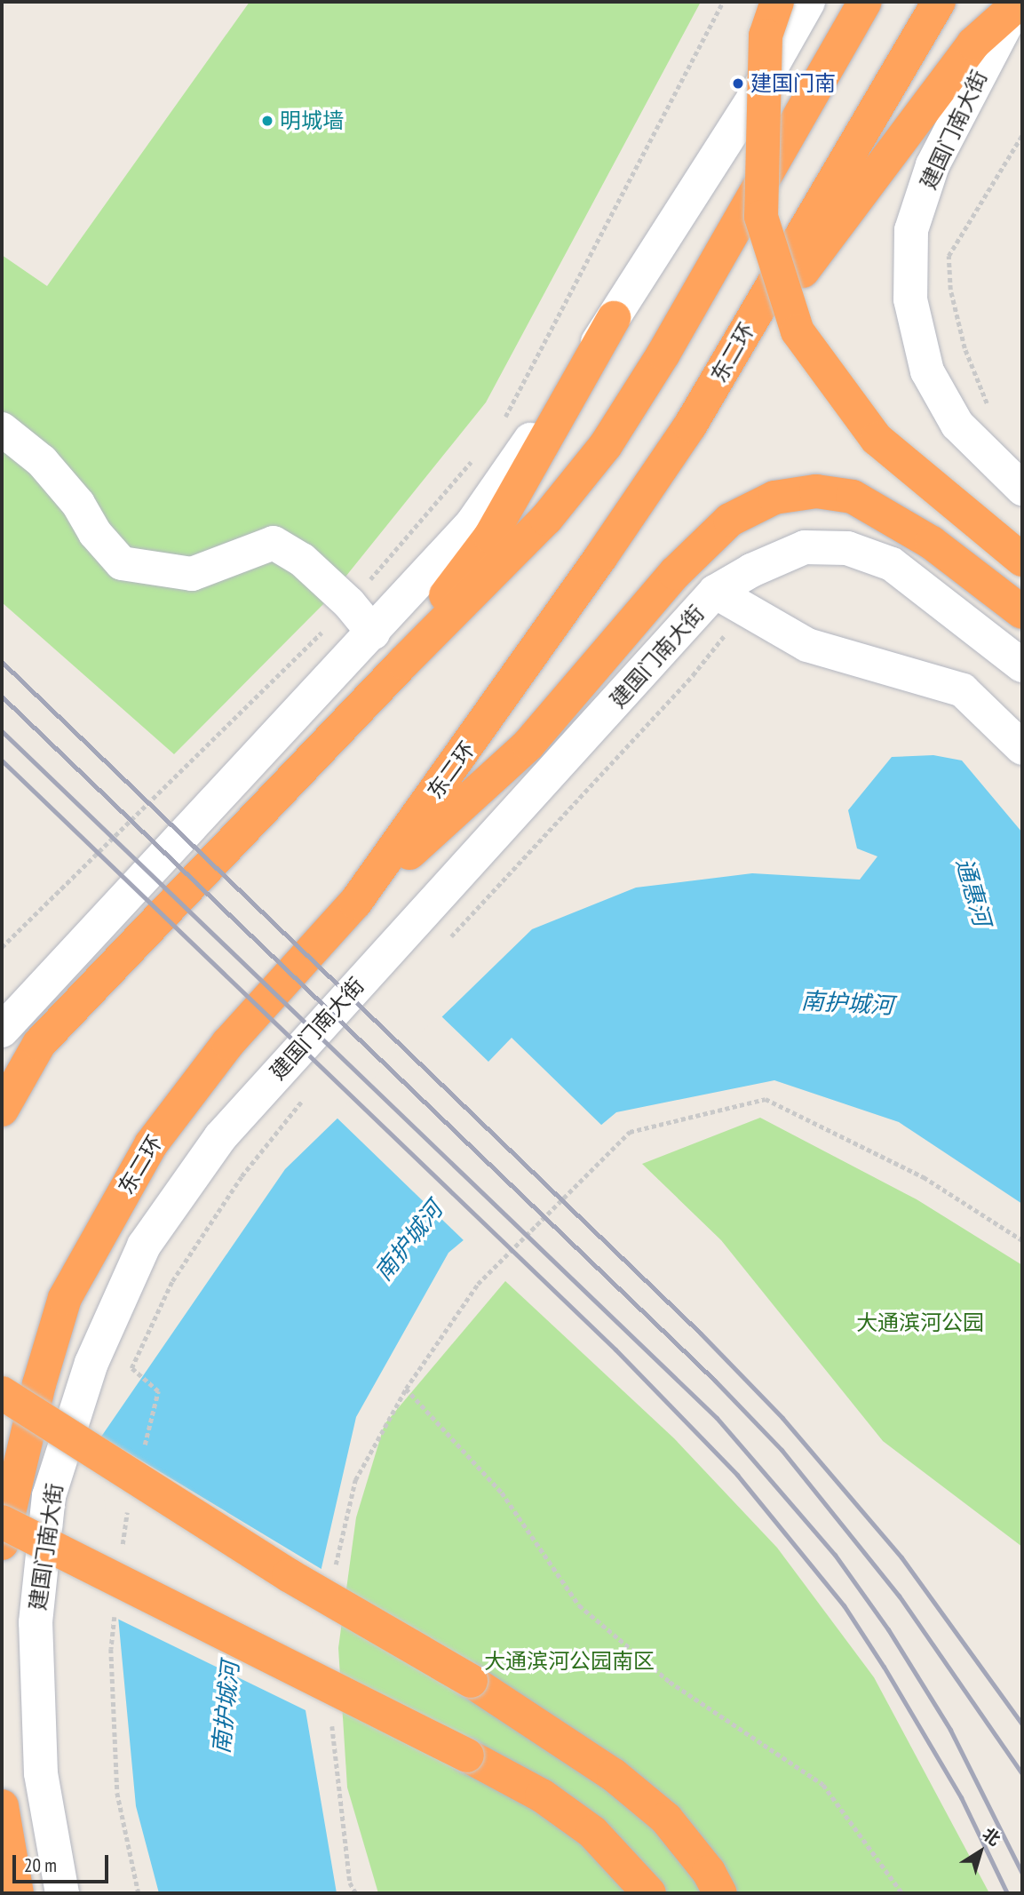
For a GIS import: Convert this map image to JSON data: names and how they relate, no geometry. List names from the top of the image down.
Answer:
{
  "streets": {
    "highway": ["东二环"],
    "street": ["建国门南大街"]
  },
  "water": ["通惠河", "南护城河"],
  "parks": ["大通滨河公园", "大通滨河公园南区"],
  "places": ["建国门南", "明城墙"],
  "scale_bar": "20 m",
  "north": "top right"
}
